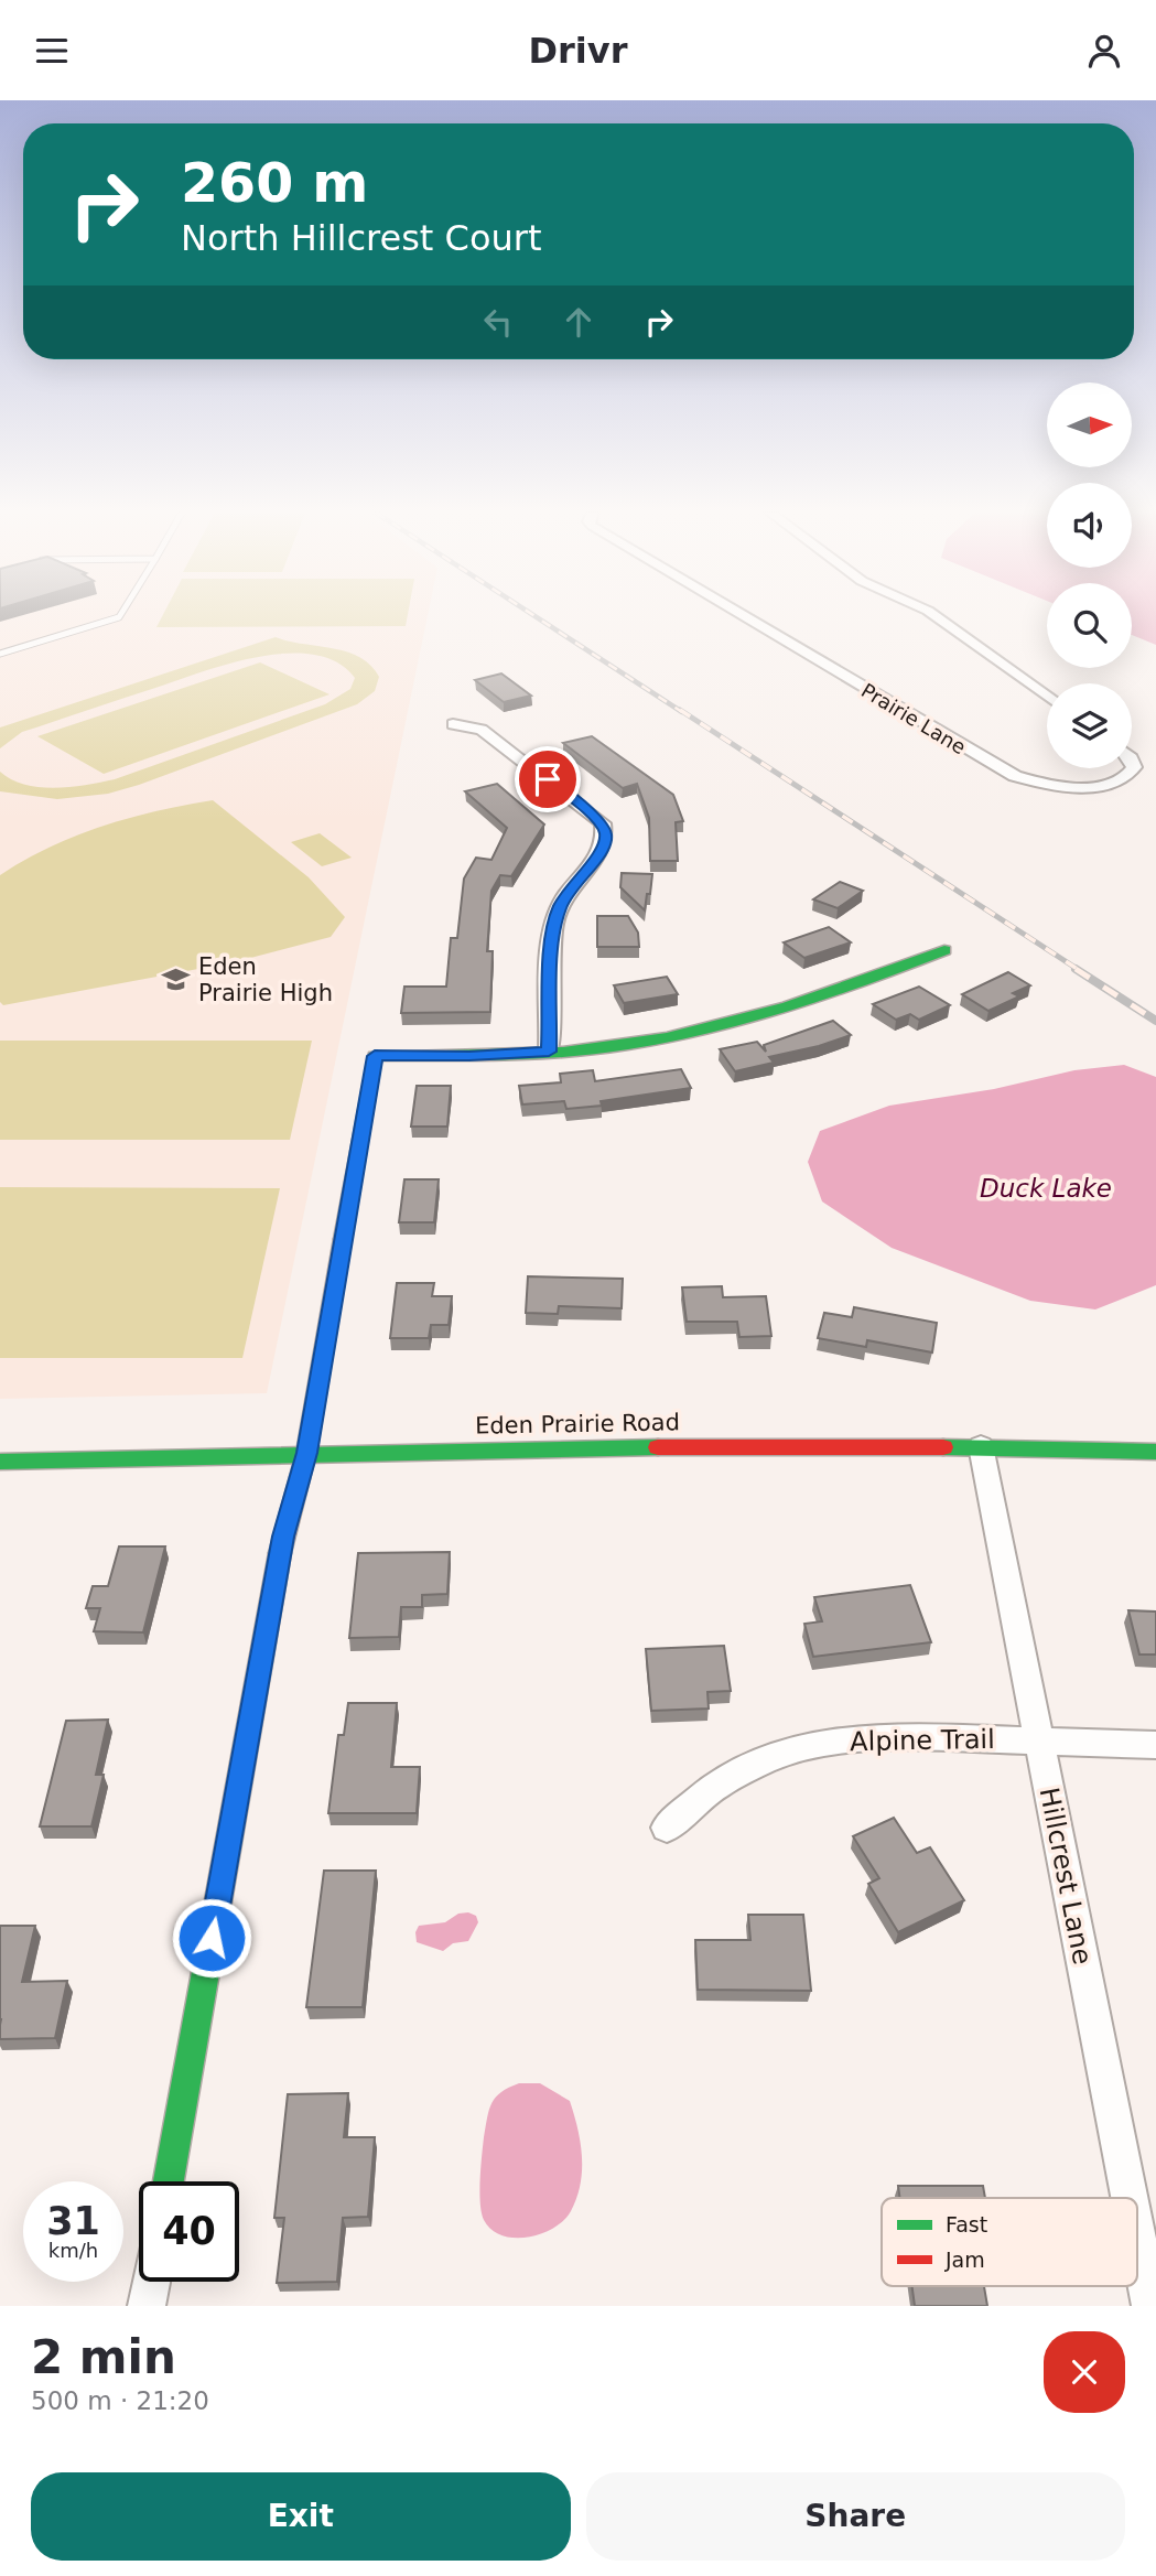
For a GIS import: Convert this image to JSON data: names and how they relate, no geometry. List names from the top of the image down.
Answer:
{
  "streets": {
    "street": [
      "Prairie Lane",
      "Eden Prairie Road",
      "Alpine Trail",
      "Hillcrest Lane"
    ]
  },
  "crossings": [
    ["Eden Prairie Road", "Hillcrest Lane"],
    ["Alpine Trail", "Hillcrest Lane"]
  ],
  "water": ["Duck Lake"],
  "places": {
    "school or university": ["Eden Prairie High"]
  },
  "legend": ["Fast", "Jam"],
  "north": "right",
  "page": {
    "header": "Drivr",
    "turn": ["260 m", "North Hillcrest Court"],
    "speed": "31 km/h",
    "limit": "40",
    "heading": ["2 min", "500 m · 21:20"],
    "buttons": ["Exit", "Share"]
  }
}
